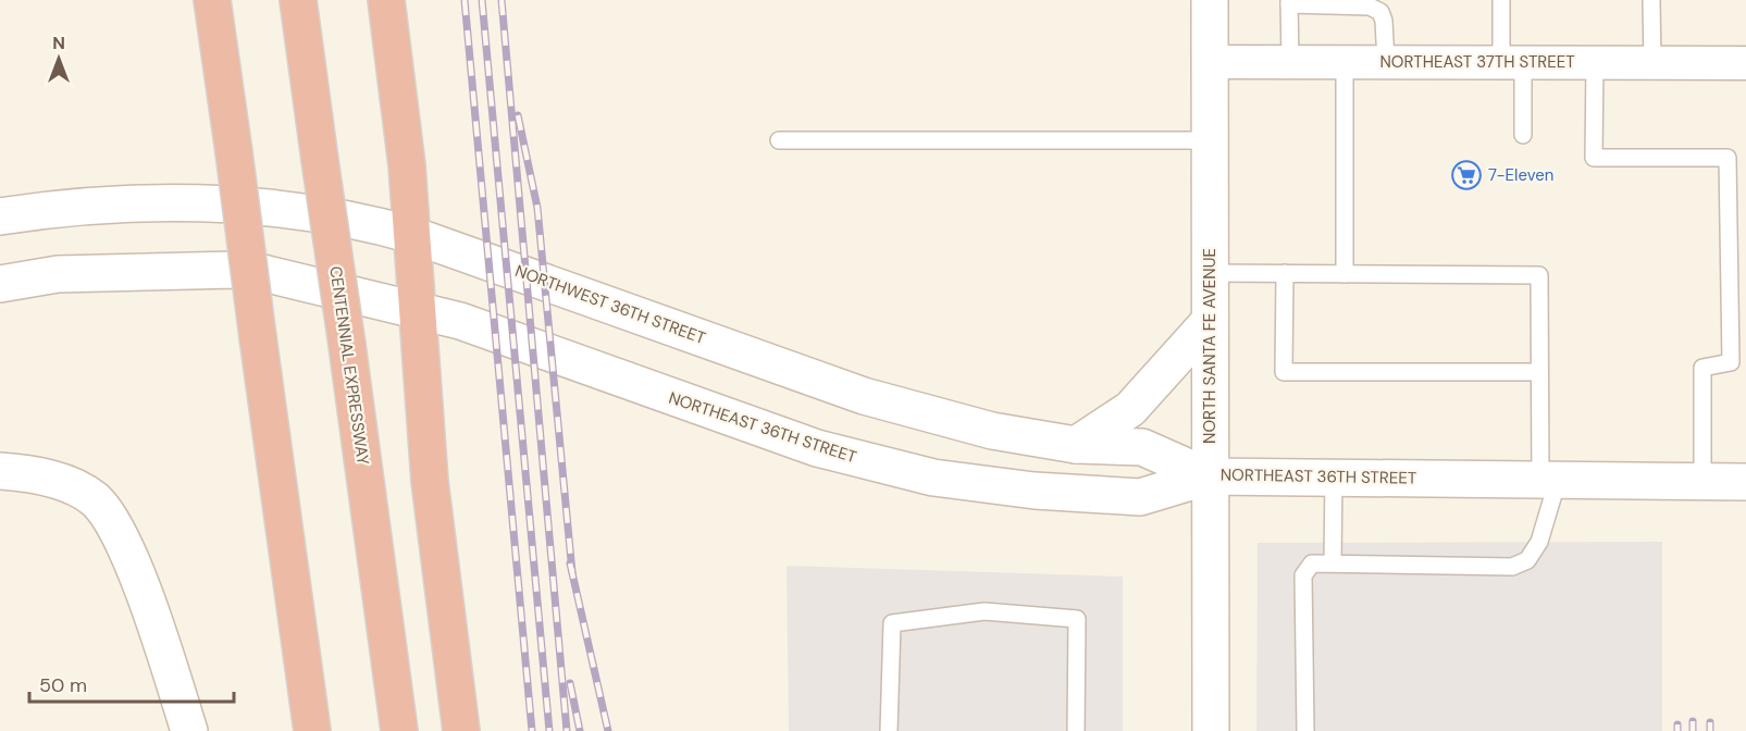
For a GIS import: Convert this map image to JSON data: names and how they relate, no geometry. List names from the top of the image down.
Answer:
{
  "streets": {
    "highway": ["CENTENNIAL EXPRESSWAY"],
    "main road": ["NORTHWEST 36TH STREET", "NORTH SANTA FE AVENUE", "NORTHEAST 36TH STREET"],
    "street": ["NORTHEAST 37TH STREET"]
  },
  "crossings": [
    ["NORTHEAST 37TH STREET", "NORTH SANTA FE AVENUE"],
    ["NORTHWEST 36TH STREET", "NORTH SANTA FE AVENUE"],
    ["NORTHWEST 36TH STREET", "NORTHEAST 36TH STREET"],
    ["NORTH SANTA FE AVENUE", "NORTHEAST 36TH STREET"]
  ],
  "places": {
    "supermarket": ["7-Eleven"]
  },
  "scale_bar": "50 m",
  "north": "top"
}
